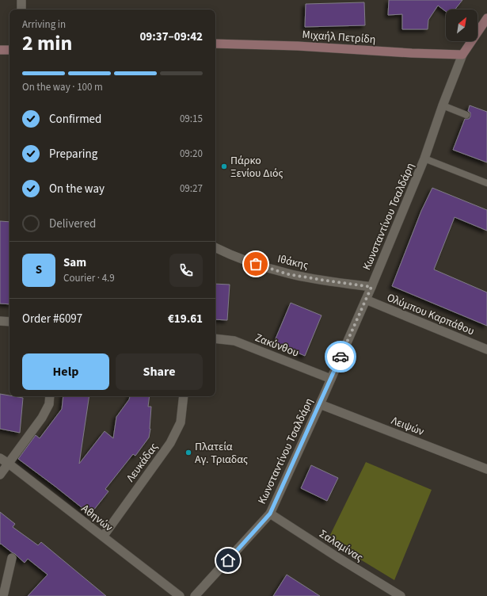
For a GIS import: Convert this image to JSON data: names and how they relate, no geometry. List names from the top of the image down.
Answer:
{
  "streets": {
    "main road": ["Μιχαήλ Πετρίδη", "Κωνσταντίνου Τσαλδάρη"],
    "street": [
      "Ιθάκης",
      "Ολύμπου Καρπάθου",
      "Ζακύνθου",
      "Λειψών",
      "Λευκάδας",
      "Αθηνών",
      "Σαλαμίνας"
    ]
  },
  "crossings": [
    ["Μιχαήλ Πετρίδη", "Κωνσταντίνου Τσαλδάρη"],
    ["Κωνσταντίνου Τσαλδάρη", "Ιθάκης"],
    ["Κωνσταντίνου Τσαλδάρη", "Ολύμπου Καρπάθου"],
    ["Κωνσταντίνου Τσαλδάρη", "Ζακύνθου"],
    ["Κωνσταντίνου Τσαλδάρη", "Λειψών"],
    ["Κωνσταντίνου Τσαλδάρη", "Σαλαμίνας"],
    ["Λευκάδας", "Αθηνών"]
  ],
  "places": ["Πάρκο Ξενίου Διός", "Πλατεία Αγ. Τριαδας"],
  "north": "top right",
  "page": {
    "heading": ["2 min", "Arriving in", "09:37–09:42"],
    "panel": [
      "Sam",
      "Courier · 4.9",
      "Order #6097",
      "€19.61"
    ],
    "bar": "On the way · 100 m",
    "list": [
      ["Confirmed", "09:15"],
      ["Preparing", "09:20"],
      ["On the way", "09:27"],
      "Delivered"
    ],
    "round": "S",
    "buttons": ["Help", "Share"]
  }
}
